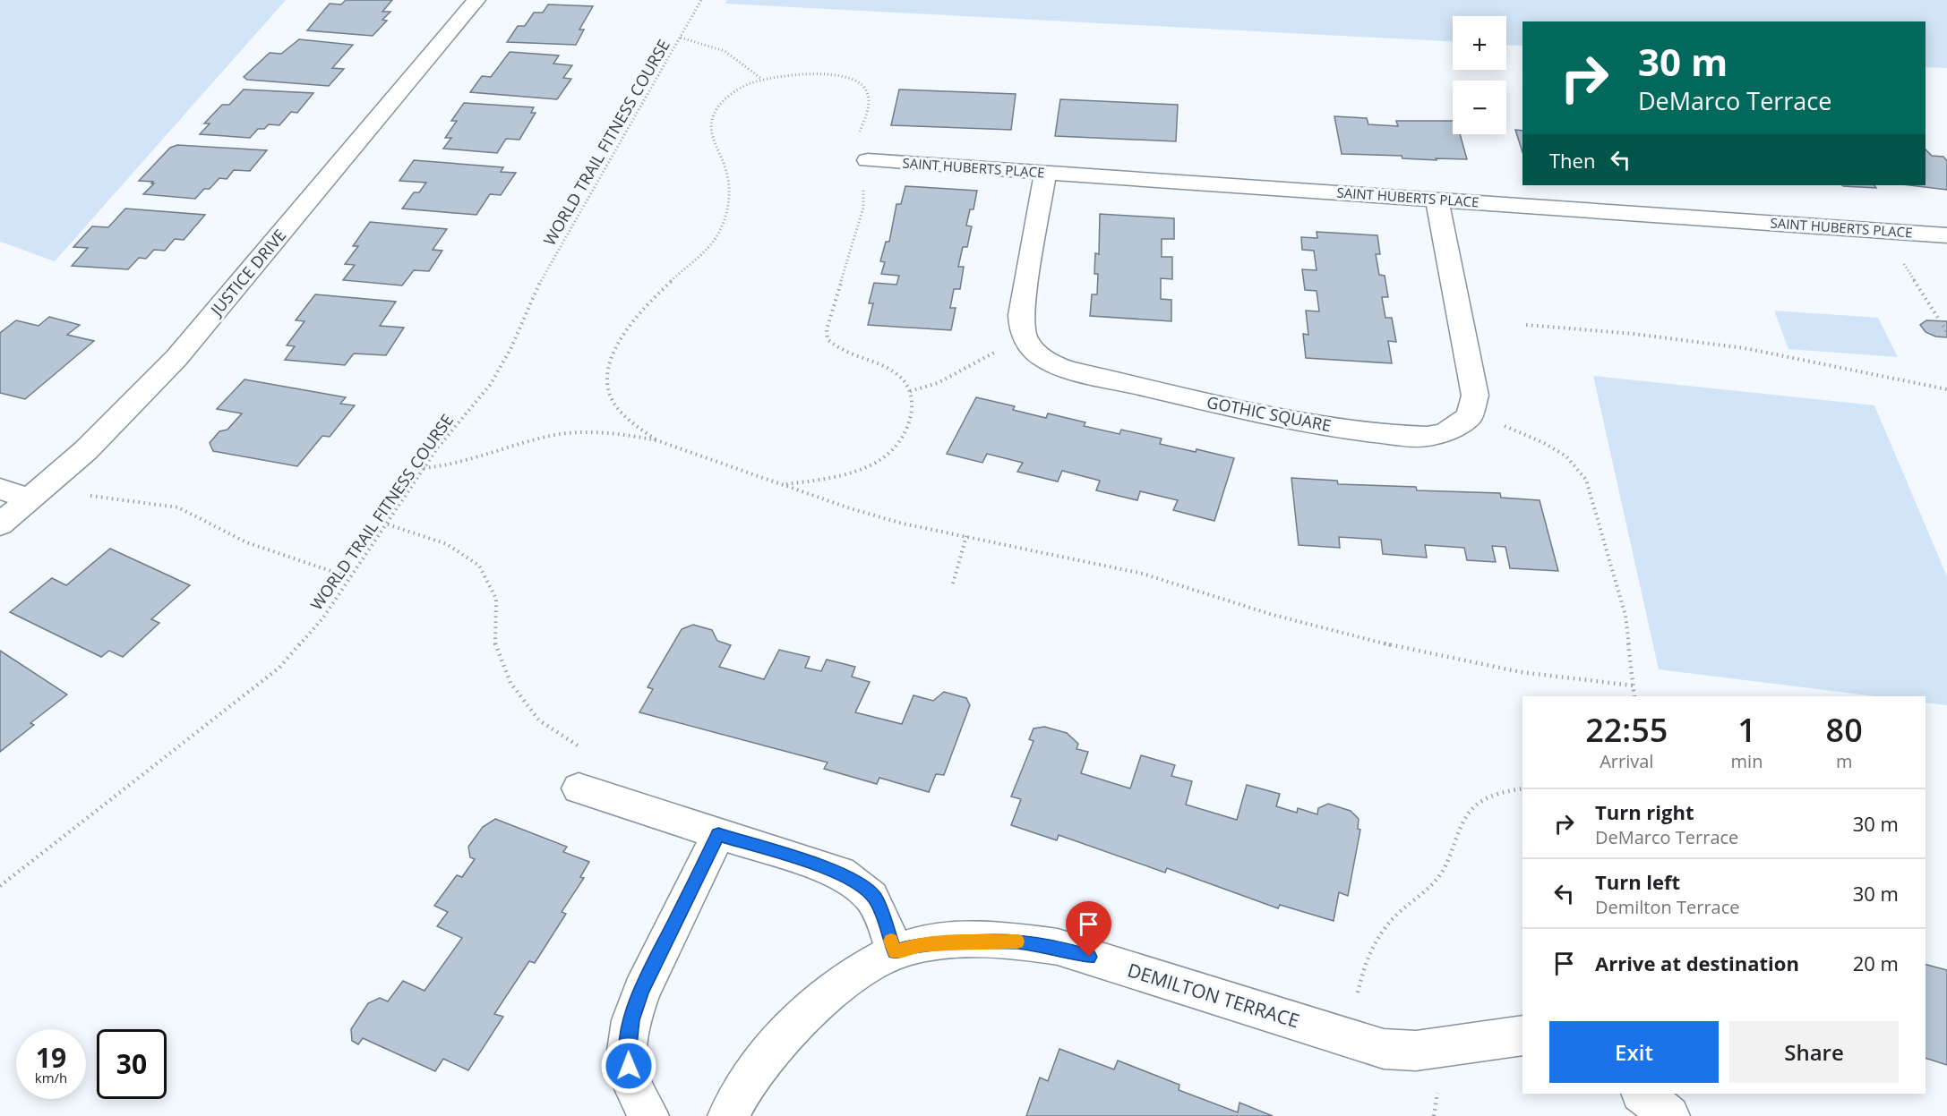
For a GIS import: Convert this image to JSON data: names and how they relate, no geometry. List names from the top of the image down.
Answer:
{
  "streets": {
    "street": [
      "SAINT HUBERTS PLACE",
      "JUSTICE DRIVE",
      "GOTHIC SQUARE",
      "DEMILTON TERRACE"
    ],
    "path": ["WORLD TRAIL FITNESS COURSE"]
  },
  "crossings": [
    ["SAINT HUBERTS PLACE", "GOTHIC SQUARE"]
  ],
  "page": {
    "map_buttons": ["+", "−"],
    "turn": ["30 m", "DeMarco Terrace"],
    "then": "Then",
    "eta": [
      "22:55",
      "Arrival",
      "1",
      "min",
      "80",
      "m"
    ],
    "list": [
      {
        "name": "Turn right",
        "note": "DeMarco Terrace",
        "value": "30 m"
      },
      {
        "name": "Turn left",
        "note": "Demilton Terrace",
        "value": "30 m"
      },
      {
        "name": "Arrive at destination",
        "value": "20 m"
      }
    ],
    "buttons": ["Exit", "Share"],
    "speed": "19 km/h",
    "limit": "30"
  }
}
